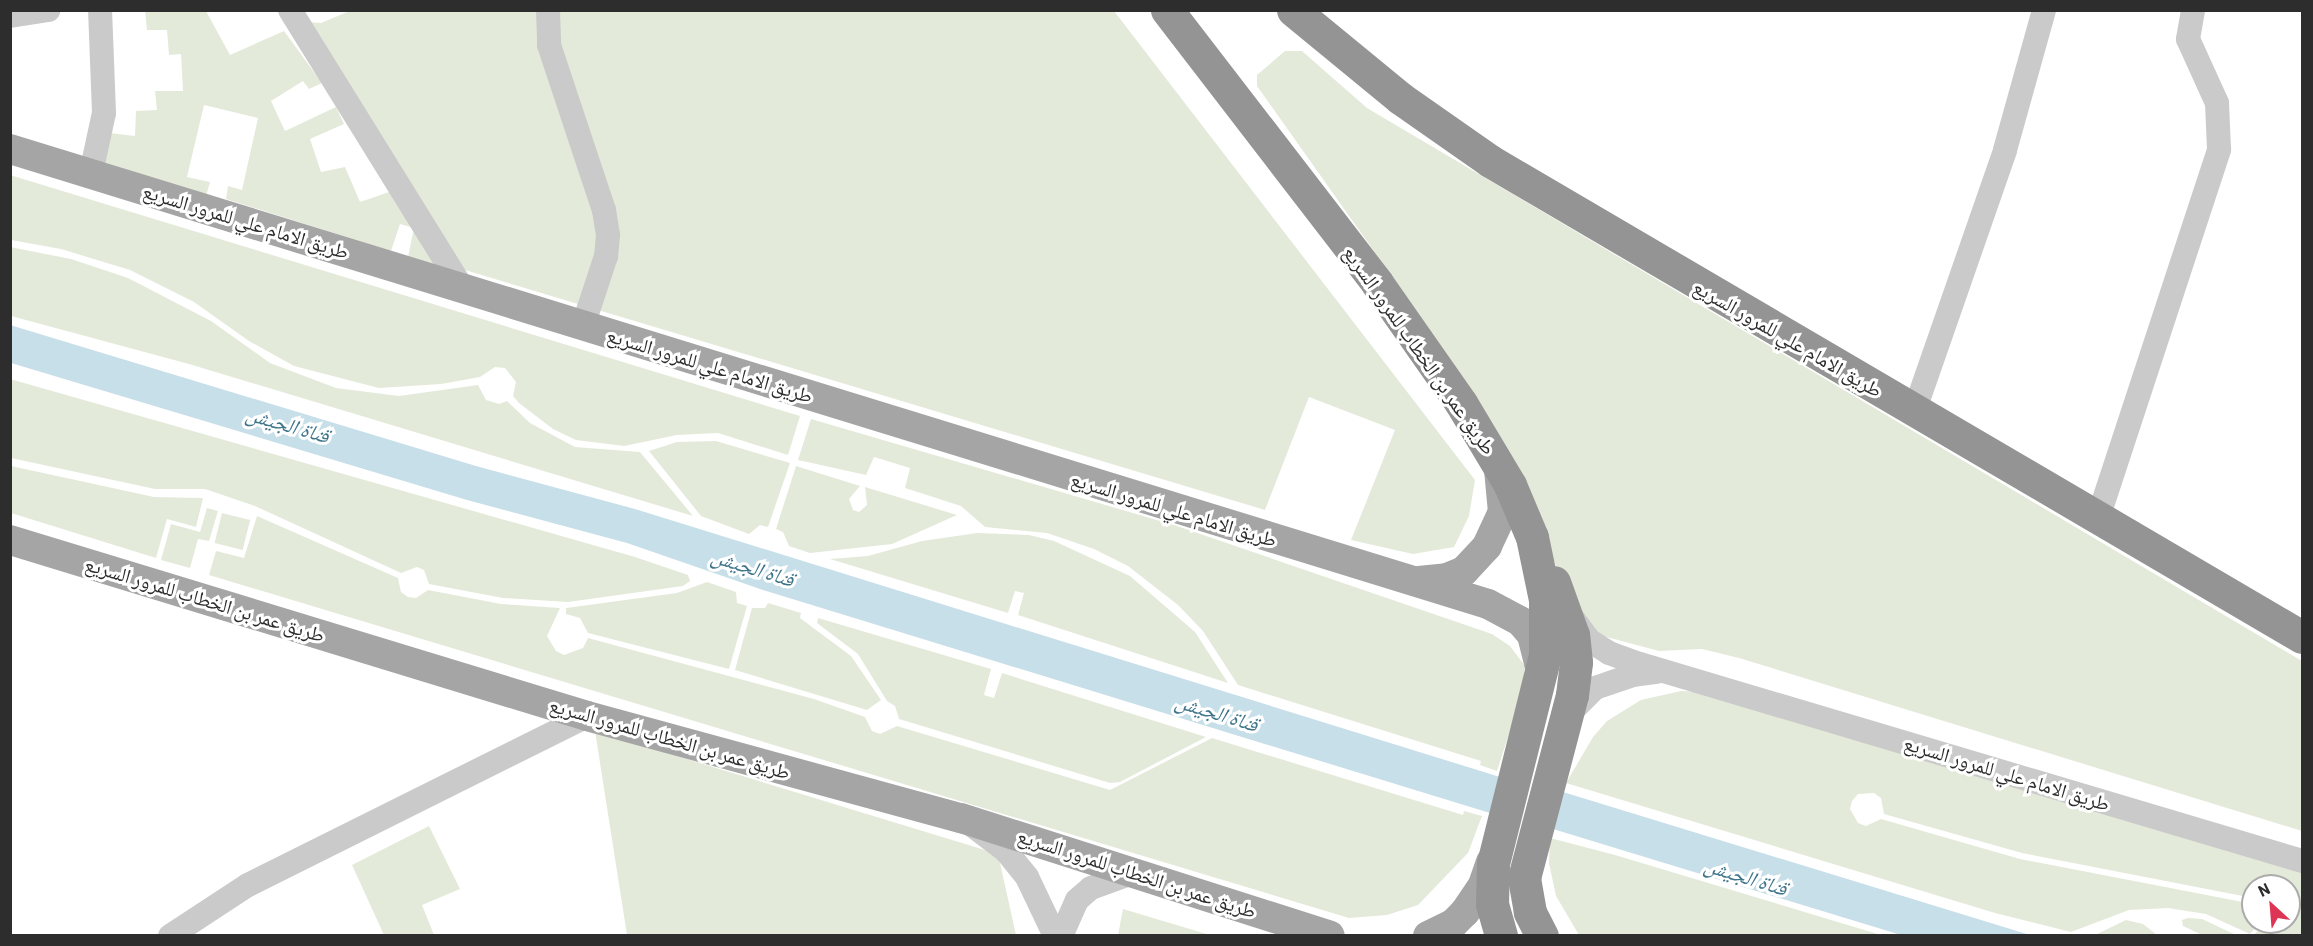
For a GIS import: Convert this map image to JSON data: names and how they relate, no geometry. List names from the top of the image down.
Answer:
{
  "streets": {
    "highway": ["طريق الامام علي للمرور السريع", "طريق عمر بن الخطاب للمرور السريع"]
  },
  "crossings": [
    ["طريق الامام علي للمرور السريع", "طريق عمر بن الخطاب للمرور السريع"]
  ],
  "water": ["قناة الجيش"],
  "north": "top left"
}
